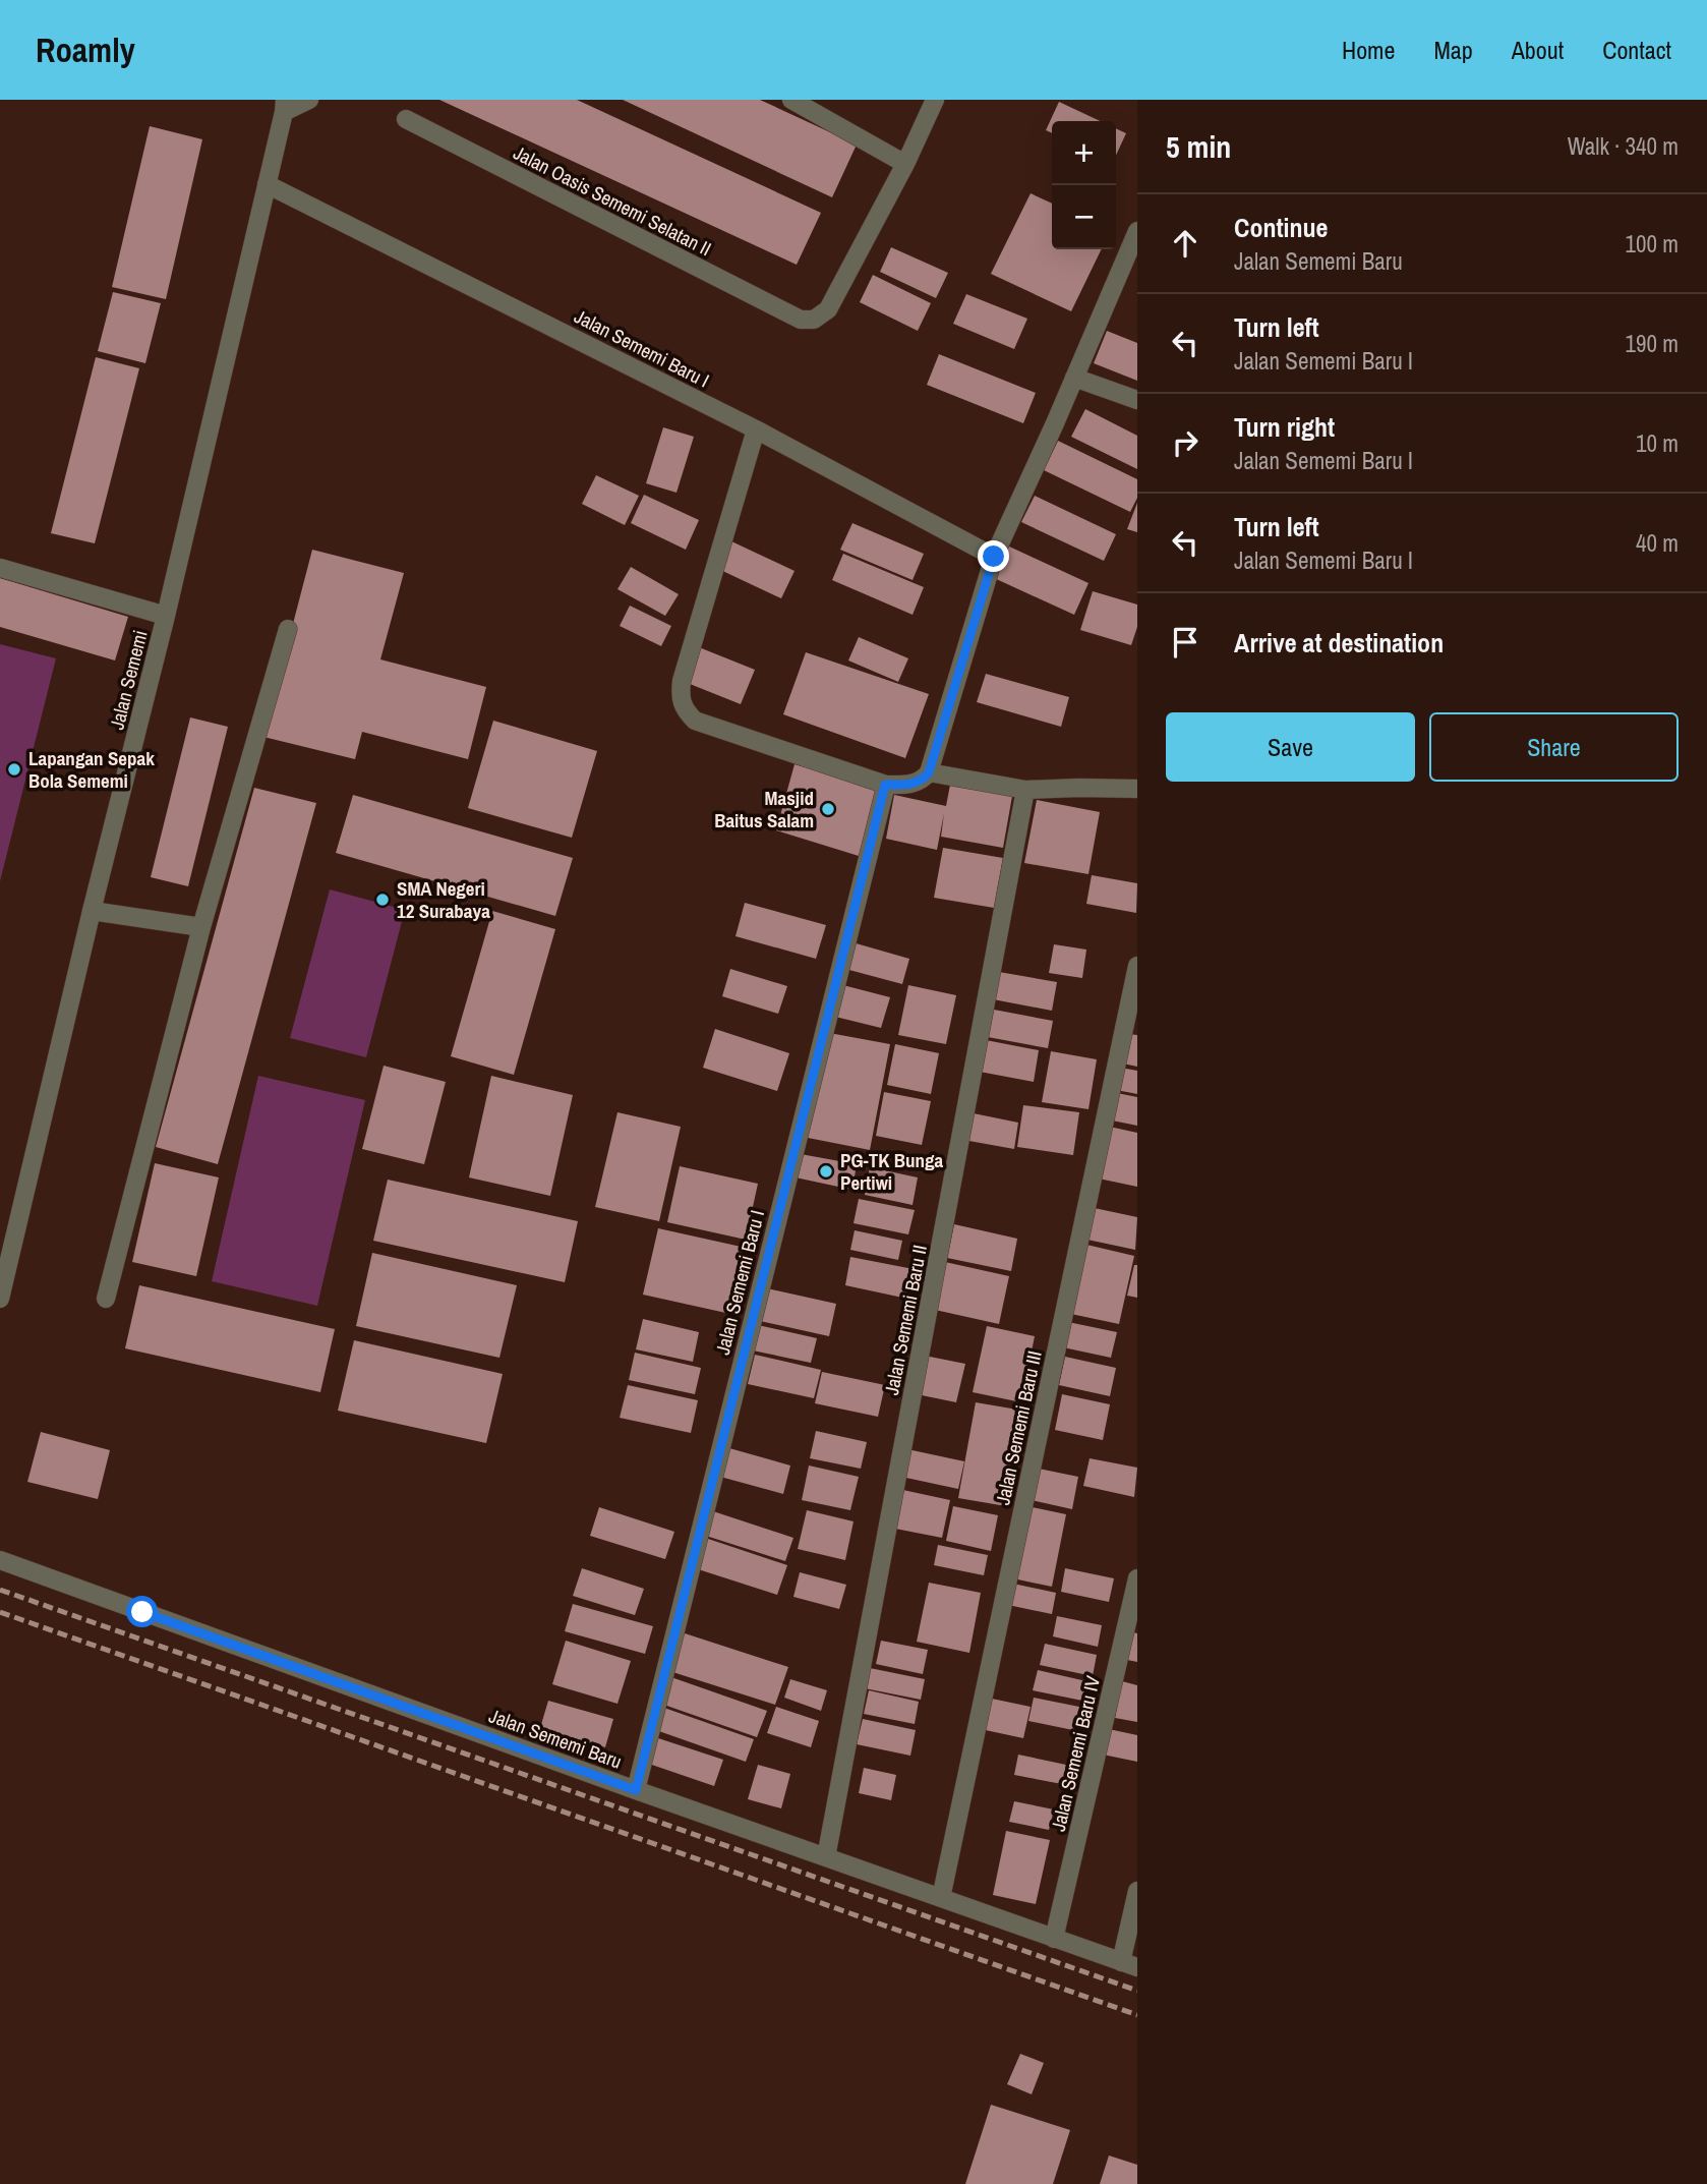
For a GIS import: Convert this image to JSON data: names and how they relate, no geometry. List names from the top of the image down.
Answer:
{
  "streets": {
    "street": [
      "Jalan Oasis Sememi Selatan II",
      "Jalan Sememi Baru I",
      "Jalan Sememi",
      "Jalan Sememi Baru II",
      "Jalan Sememi Baru III",
      "Jalan Sememi Baru",
      "Jalan Sememi Baru IV"
    ]
  },
  "crossings": [
    ["Jalan Sememi Baru I", "Jalan Sememi"],
    ["Jalan Sememi Baru I", "Jalan Sememi Baru"],
    ["Jalan Sememi Baru II", "Jalan Sememi Baru"],
    ["Jalan Sememi Baru III", "Jalan Sememi Baru"],
    ["Jalan Sememi Baru", "Jalan Sememi Baru IV"]
  ],
  "places": [
    "Lapangan Sepak Bola Sememi",
    "Masjid Baitus Salam",
    "SMA Negeri 12 Surabaya",
    "PG-TK Bunga Pertiwi"
  ],
  "page": {
    "header": "Roamly",
    "nav": [
      "Home",
      "Map",
      "About",
      "Contact"
    ],
    "heading": ["5 min", "Walk · 340 m"],
    "map_buttons": ["+", "−"],
    "list": [
      ["Continue", "Jalan Sememi Baru", "100 m"],
      ["Turn left", "Jalan Sememi Baru I", "190 m"],
      ["Turn right", "Jalan Sememi Baru I", "10 m"],
      ["Turn left", "Jalan Sememi Baru I", "40 m"],
      "Arrive at destination"
    ],
    "buttons": ["Save", "Share"]
  }
}
